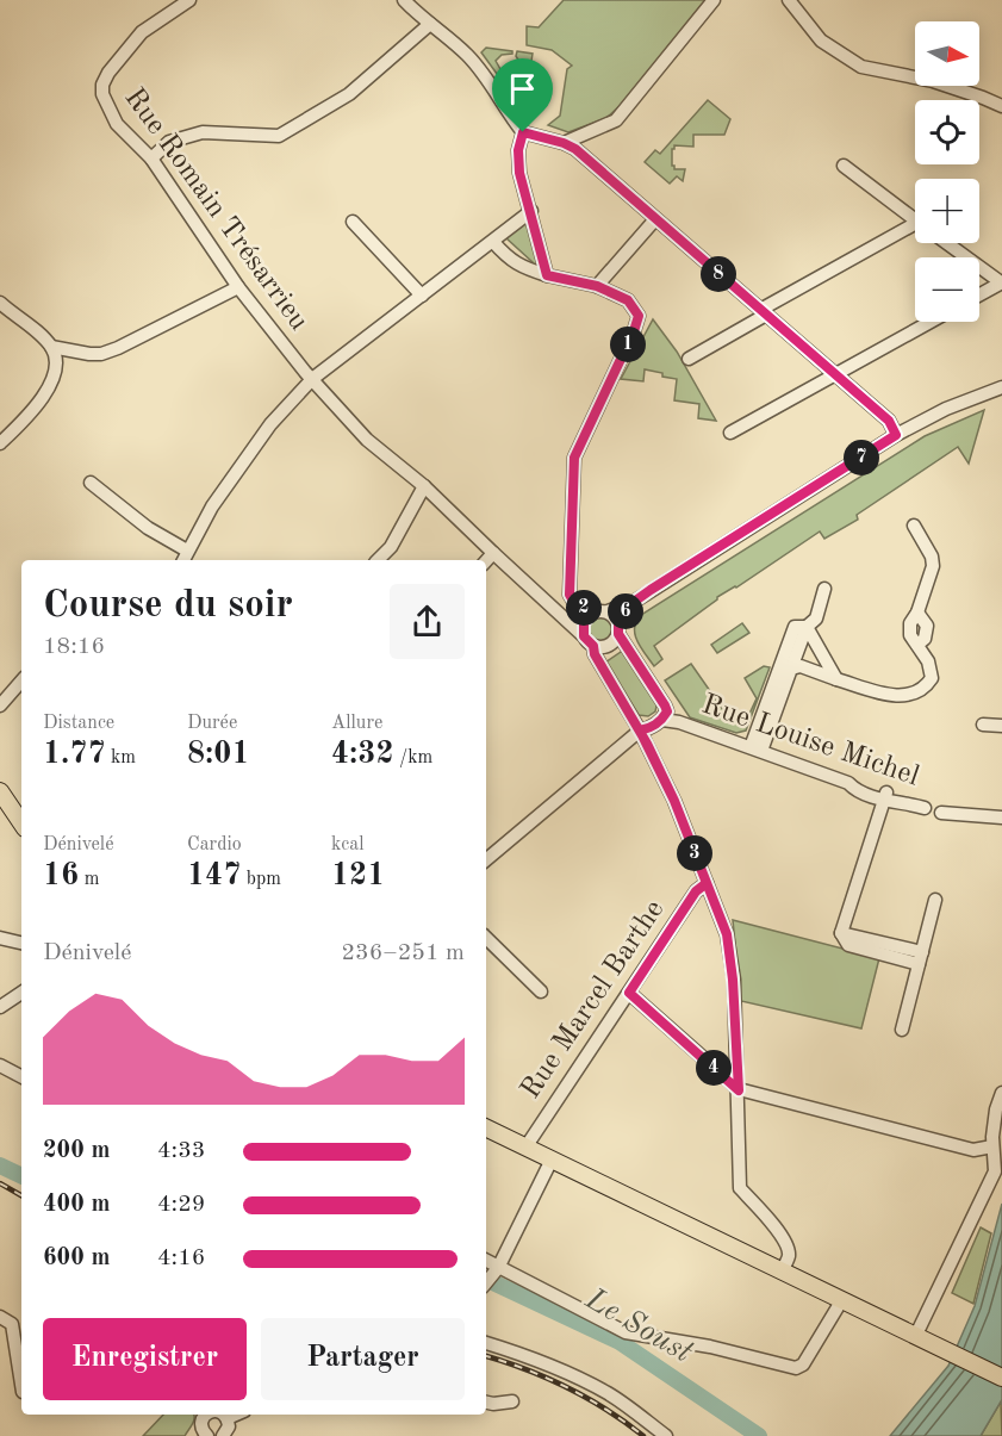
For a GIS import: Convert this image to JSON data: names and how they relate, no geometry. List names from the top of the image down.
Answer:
{
  "streets": {
    "street": ["Rue Romain Trésarrieu", "Rue Louise Michel", "Rue Marcel Barthe"]
  },
  "crossings": [
    ["Rue Romain Trésarrieu", "Rue Louise Michel"]
  ],
  "water": ["Le Soust"],
  "north": "right",
  "page": {
    "map_buttons": ["+", "−"],
    "pins": [
      "8",
      "1",
      "7",
      "2",
      "6",
      "3",
      "4"
    ],
    "heading": ["Course du soir", "18:16"],
    "stats": [
      ["Distance", "1.77 km"],
      ["Durée", "8:01"],
      ["Allure", "4:32 /km"],
      ["Dénivelé", "16 m"],
      ["Cardio", "147 bpm"],
      ["kcal", "121"]
    ],
    "chart": ["Dénivelé", "236–251 m"],
    "list": [
      {
        "name": "200 m",
        "note": "4:33"
      },
      {
        "name": "400 m",
        "note": "4:29"
      },
      {
        "name": "600 m",
        "note": "4:16"
      }
    ],
    "buttons": ["Enregistrer", "Partager"]
  }
}
